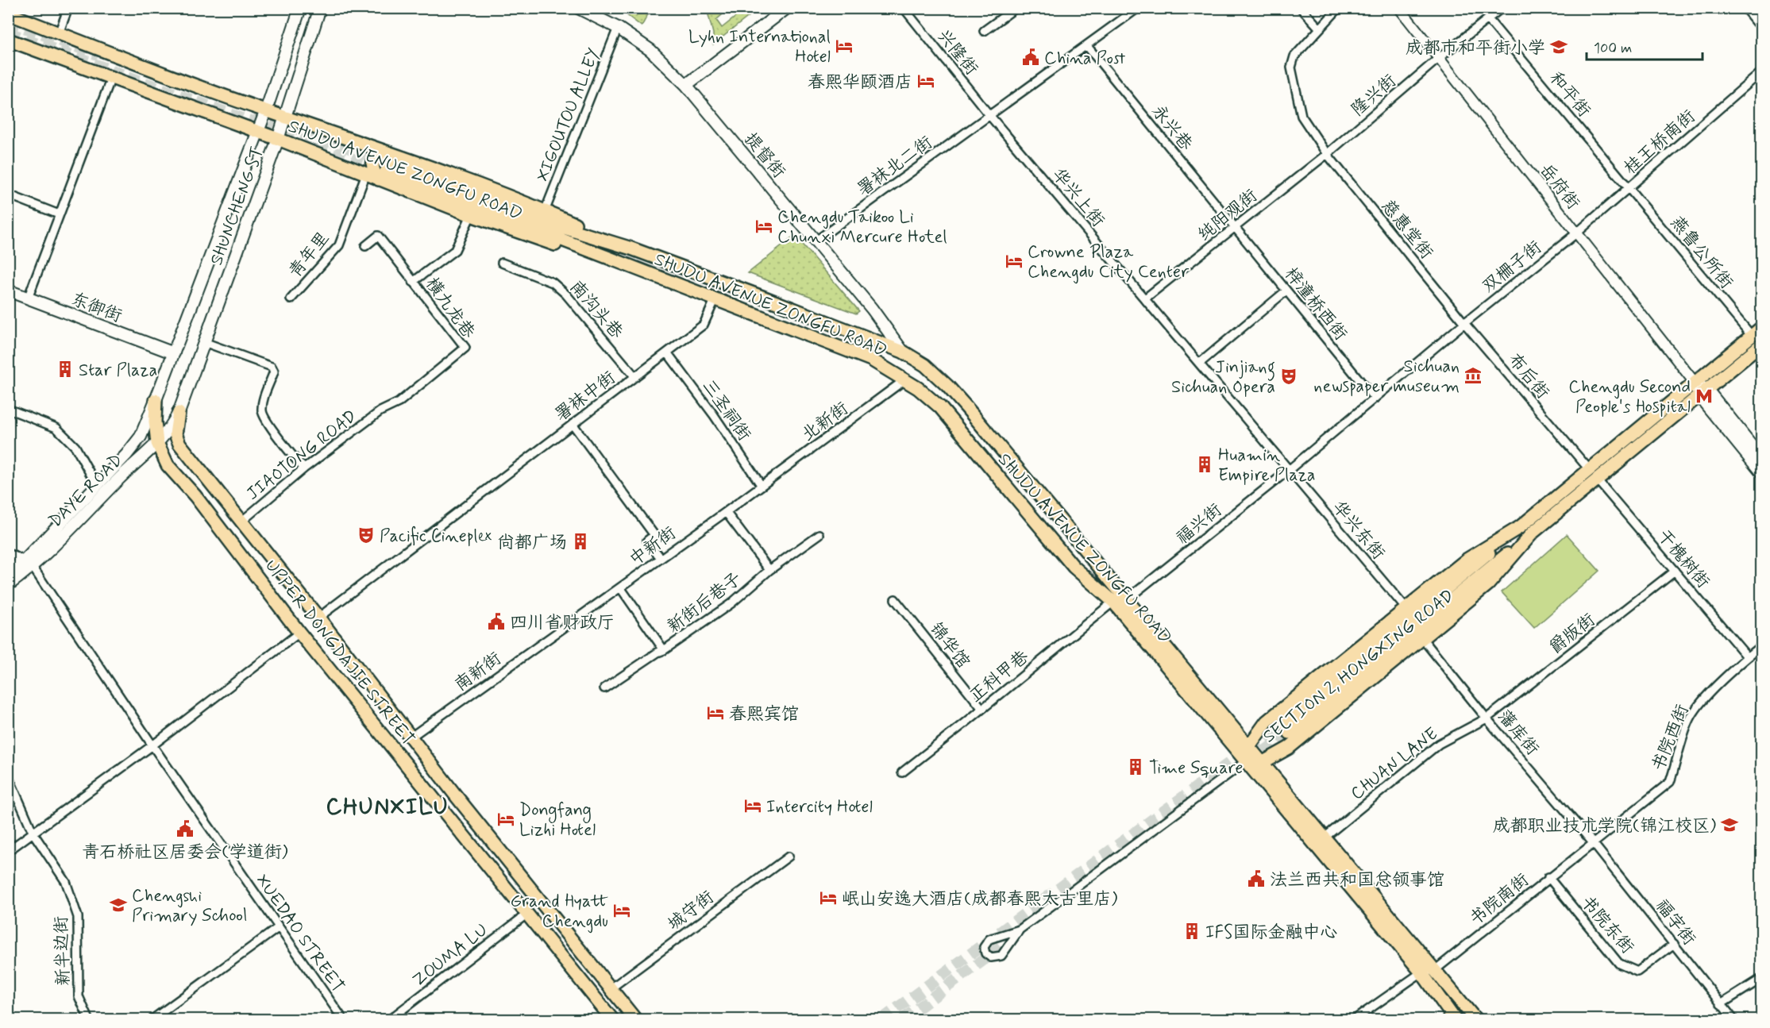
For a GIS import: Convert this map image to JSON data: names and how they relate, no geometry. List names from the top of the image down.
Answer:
{
  "streets": {
    "main road": [
      "提督街",
      "SHUDU AVENUE ZONGFU ROAD",
      "SHUNCHENG ST",
      "东御街",
      "DAYE ROAD",
      "UPPER DONGDAJIE STREET",
      "SECTION 2, HONGXING ROAD"
    ],
    "street": [
      "兴隆街",
      "和平街",
      "隆兴街",
      "XIGOUTOU ALLEY",
      "永兴巷",
      "桂王桥南街",
      "署袜北二街",
      "岳府街",
      "华兴上街",
      "纯阳观街",
      "慈惠堂街",
      "燕鲁公所街",
      "青年里",
      "双栅子街",
      "梓潼桥西街",
      "横九龙巷",
      "南沟头巷",
      "布后街",
      "署袜中街",
      "三圣祠街",
      "北新街",
      "JIAOTONG ROAD",
      "福兴街",
      "华兴东街",
      "中新街",
      "干槐树街",
      "新街后巷子",
      "爵版街",
      "锦华馆",
      "南新街",
      "正科甲巷",
      "藩库街",
      "书院西街",
      "CHUAN LANE",
      "书院南街",
      "城守街",
      "福字街",
      "书院东街",
      "XUEDAO STREET",
      "新半边街",
      "ZOUMA LU"
    ]
  },
  "crossings": [
    ["兴隆街", "署袜北二街"],
    ["兴隆街", "华兴上街"],
    ["和平街", "隆兴街"],
    ["和平街", "桂王桥南街"],
    ["和平街", "燕鲁公所街"],
    ["隆兴街", "岳府街"],
    ["隆兴街", "纯阳观街"],
    ["隆兴街", "慈惠堂街"],
    ["XIGOUTOU ALLEY", "提督街"],
    ["XIGOUTOU ALLEY", "SHUDU AVENUE ZONGFU ROAD"],
    ["永兴巷", "署袜北二街"],
    ["永兴巷", "纯阳观街"],
    ["永兴巷", "梓潼桥西街"],
    ["桂王桥南街", "岳府街"],
    ["桂王桥南街", "燕鲁公所街"],
    ["桂王桥南街", "双栅子街"],
    ["提督街", "署袜北二街"],
    ["提督街", "SHUDU AVENUE ZONGFU ROAD"],
    ["署袜北二街", "华兴上街"],
    ["SHUDU AVENUE ZONGFU ROAD", "SHUNCHENG ST"],
    ["SHUDU AVENUE ZONGFU ROAD", "青年里"],
    ["SHUDU AVENUE ZONGFU ROAD", "署袜中街"],
    ["SHUDU AVENUE ZONGFU ROAD", "北新街"],
    ["SHUDU AVENUE ZONGFU ROAD", "福兴街"],
    ["SHUDU AVENUE ZONGFU ROAD", "SECTION 2, HONGXING ROAD"],
    ["SHUDU AVENUE ZONGFU ROAD", "正科甲巷"],
    ["SHUDU AVENUE ZONGFU ROAD", "CHUAN LANE"],
    ["SHUDU AVENUE ZONGFU ROAD", "书院南街"],
    ["岳府街", "双栅子街"],
    ["岳府街", "SECTION 2, HONGXING ROAD"],
    ["华兴上街", "纯阳观街"],
    ["华兴上街", "华兴东街"],
    ["SHUNCHENG ST", "东御街"],
    ["SHUNCHENG ST", "DAYE ROAD"],
    ["SHUNCHENG ST", "UPPER DONGDAJIE STREET"],
    ["纯阳观街", "慈惠堂街"],
    ["纯阳观街", "梓潼桥西街"],
    ["慈惠堂街", "双栅子街"],
    ["慈惠堂街", "布后街"],
    ["燕鲁公所街", "SECTION 2, HONGXING ROAD"],
    ["双栅子街", "梓潼桥西街"],
    ["双栅子街", "布后街"],
    ["双栅子街", "福兴街"],
    ["梓潼桥西街", "福兴街"],
    ["横九龙巷", "JIAOTONG ROAD"],
    ["南沟头巷", "署袜中街"],
    ["布后街", "SECTION 2, HONGXING ROAD"],
    ["署袜中街", "三圣祠街"],
    ["署袜中街", "UPPER DONGDAJIE STREET"],
    ["三圣祠街", "北新街"],
    ["三圣祠街", "中新街"],
    ["北新街", "中新街"],
    ["JIAOTONG ROAD", "UPPER DONGDAJIE STREET"],
    ["DAYE ROAD", "UPPER DONGDAJIE STREET"],
    ["DAYE ROAD", "XUEDAO STREET"],
    ["福兴街", "华兴东街"],
    ["华兴东街", "SECTION 2, HONGXING ROAD"],
    ["中新街", "南新街"],
    ["干槐树街", "爵版街"],
    ["干槐树街", "SECTION 2, HONGXING ROAD"],
    ["干槐树街", "书院西街"],
    ["爵版街", "藩库街"],
    ["爵版街", "CHUAN LANE"],
    ["锦华馆", "正科甲巷"],
    ["UPPER DONGDAJIE STREET", "南新街"],
    ["UPPER DONGDAJIE STREET", "城守街"],
    ["UPPER DONGDAJIE STREET", "ZOUMA LU"],
    ["SECTION 2, HONGXING ROAD", "藩库街"],
    ["藩库街", "书院西街"],
    ["藩库街", "CHUAN LANE"],
    ["藩库街", "书院南街"],
    ["藩库街", "福字街"],
    ["书院西街", "书院南街"],
    ["书院西街", "福字街"],
    ["书院南街", "福字街"],
    ["书院南街", "书院东街"],
    ["福字街", "书院东街"]
  ],
  "districts": ["CHUNXILU"],
  "places": {
    "hotel": [
      "Lyhn International Hotel",
      "春熙华颐酒店",
      "Chengdu Taikoo Li Chunxi Mercure Hotel",
      "Crowne Plaza Chengdu City Center",
      "春熙宾馆",
      "Intercity Hotel",
      "Dongfang Lizhi Hotel",
      "岷山安逸大酒店(成都春熙太古里店)",
      "Grand Hyatt Chengdu"
    ],
    "school or university": ["成都市和平街小学", "成都职业技术学院(锦江校区)", "Chengshi Primary School"],
    "public building": [
      "China Post",
      "四川省财政厅",
      "青石桥社区居委会(学道街)",
      "法兰西共和国总领事馆"
    ],
    "building": [
      "Star Plaza",
      "Huamin Empire Plaza",
      "尚都广场",
      "Time Square",
      "IFS国际金融中心"
    ],
    "museum": ["Sichuan newspaper museum"],
    "theatre": ["Jinjiang Sichuan Opera", "Pacific Cineplex"],
    "metro station": ["Chengdu Second People's Hospital"]
  },
  "scale_bar": "100 m"
}
